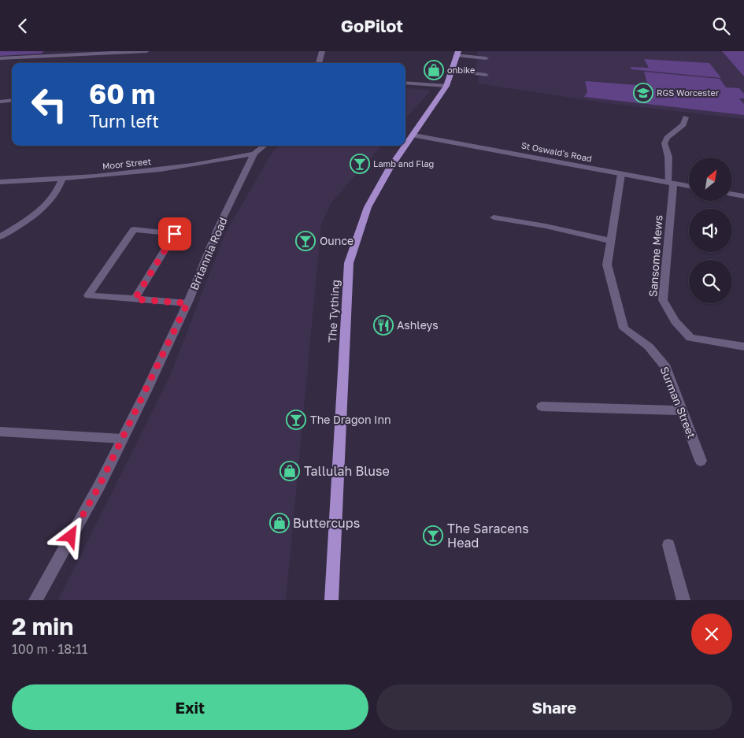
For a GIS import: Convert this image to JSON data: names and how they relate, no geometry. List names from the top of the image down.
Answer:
{
  "streets": {
    "main road": ["The Tything"],
    "street": [
      "St Oswald's Road",
      "Moor Street",
      "Britannia Road",
      "Sansome Mews",
      "Surman Street"
    ]
  },
  "crossings": [
    ["St Oswald's Road", "Sansome Mews"],
    ["St Oswald's Road", "The Tything"],
    ["St Oswald's Road", "Surman Street"],
    ["Moor Street", "Britannia Road"]
  ],
  "places": {
    "shop": ["onbike", "Tallulah Bluse", "Buttercups"],
    "school or university": ["RGS Worcester"],
    "bar": [
      "Lamb and Flag",
      "Ounce",
      "The Dragon Inn",
      "The Saracens Head"
    ],
    "restaurant": ["Ashleys"]
  },
  "north": "top right",
  "page": {
    "header": "GoPilot",
    "turn": ["60 m", "Turn left"],
    "heading": ["2 min", "100 m · 18:11"],
    "buttons": ["Exit", "Share"]
  }
}
